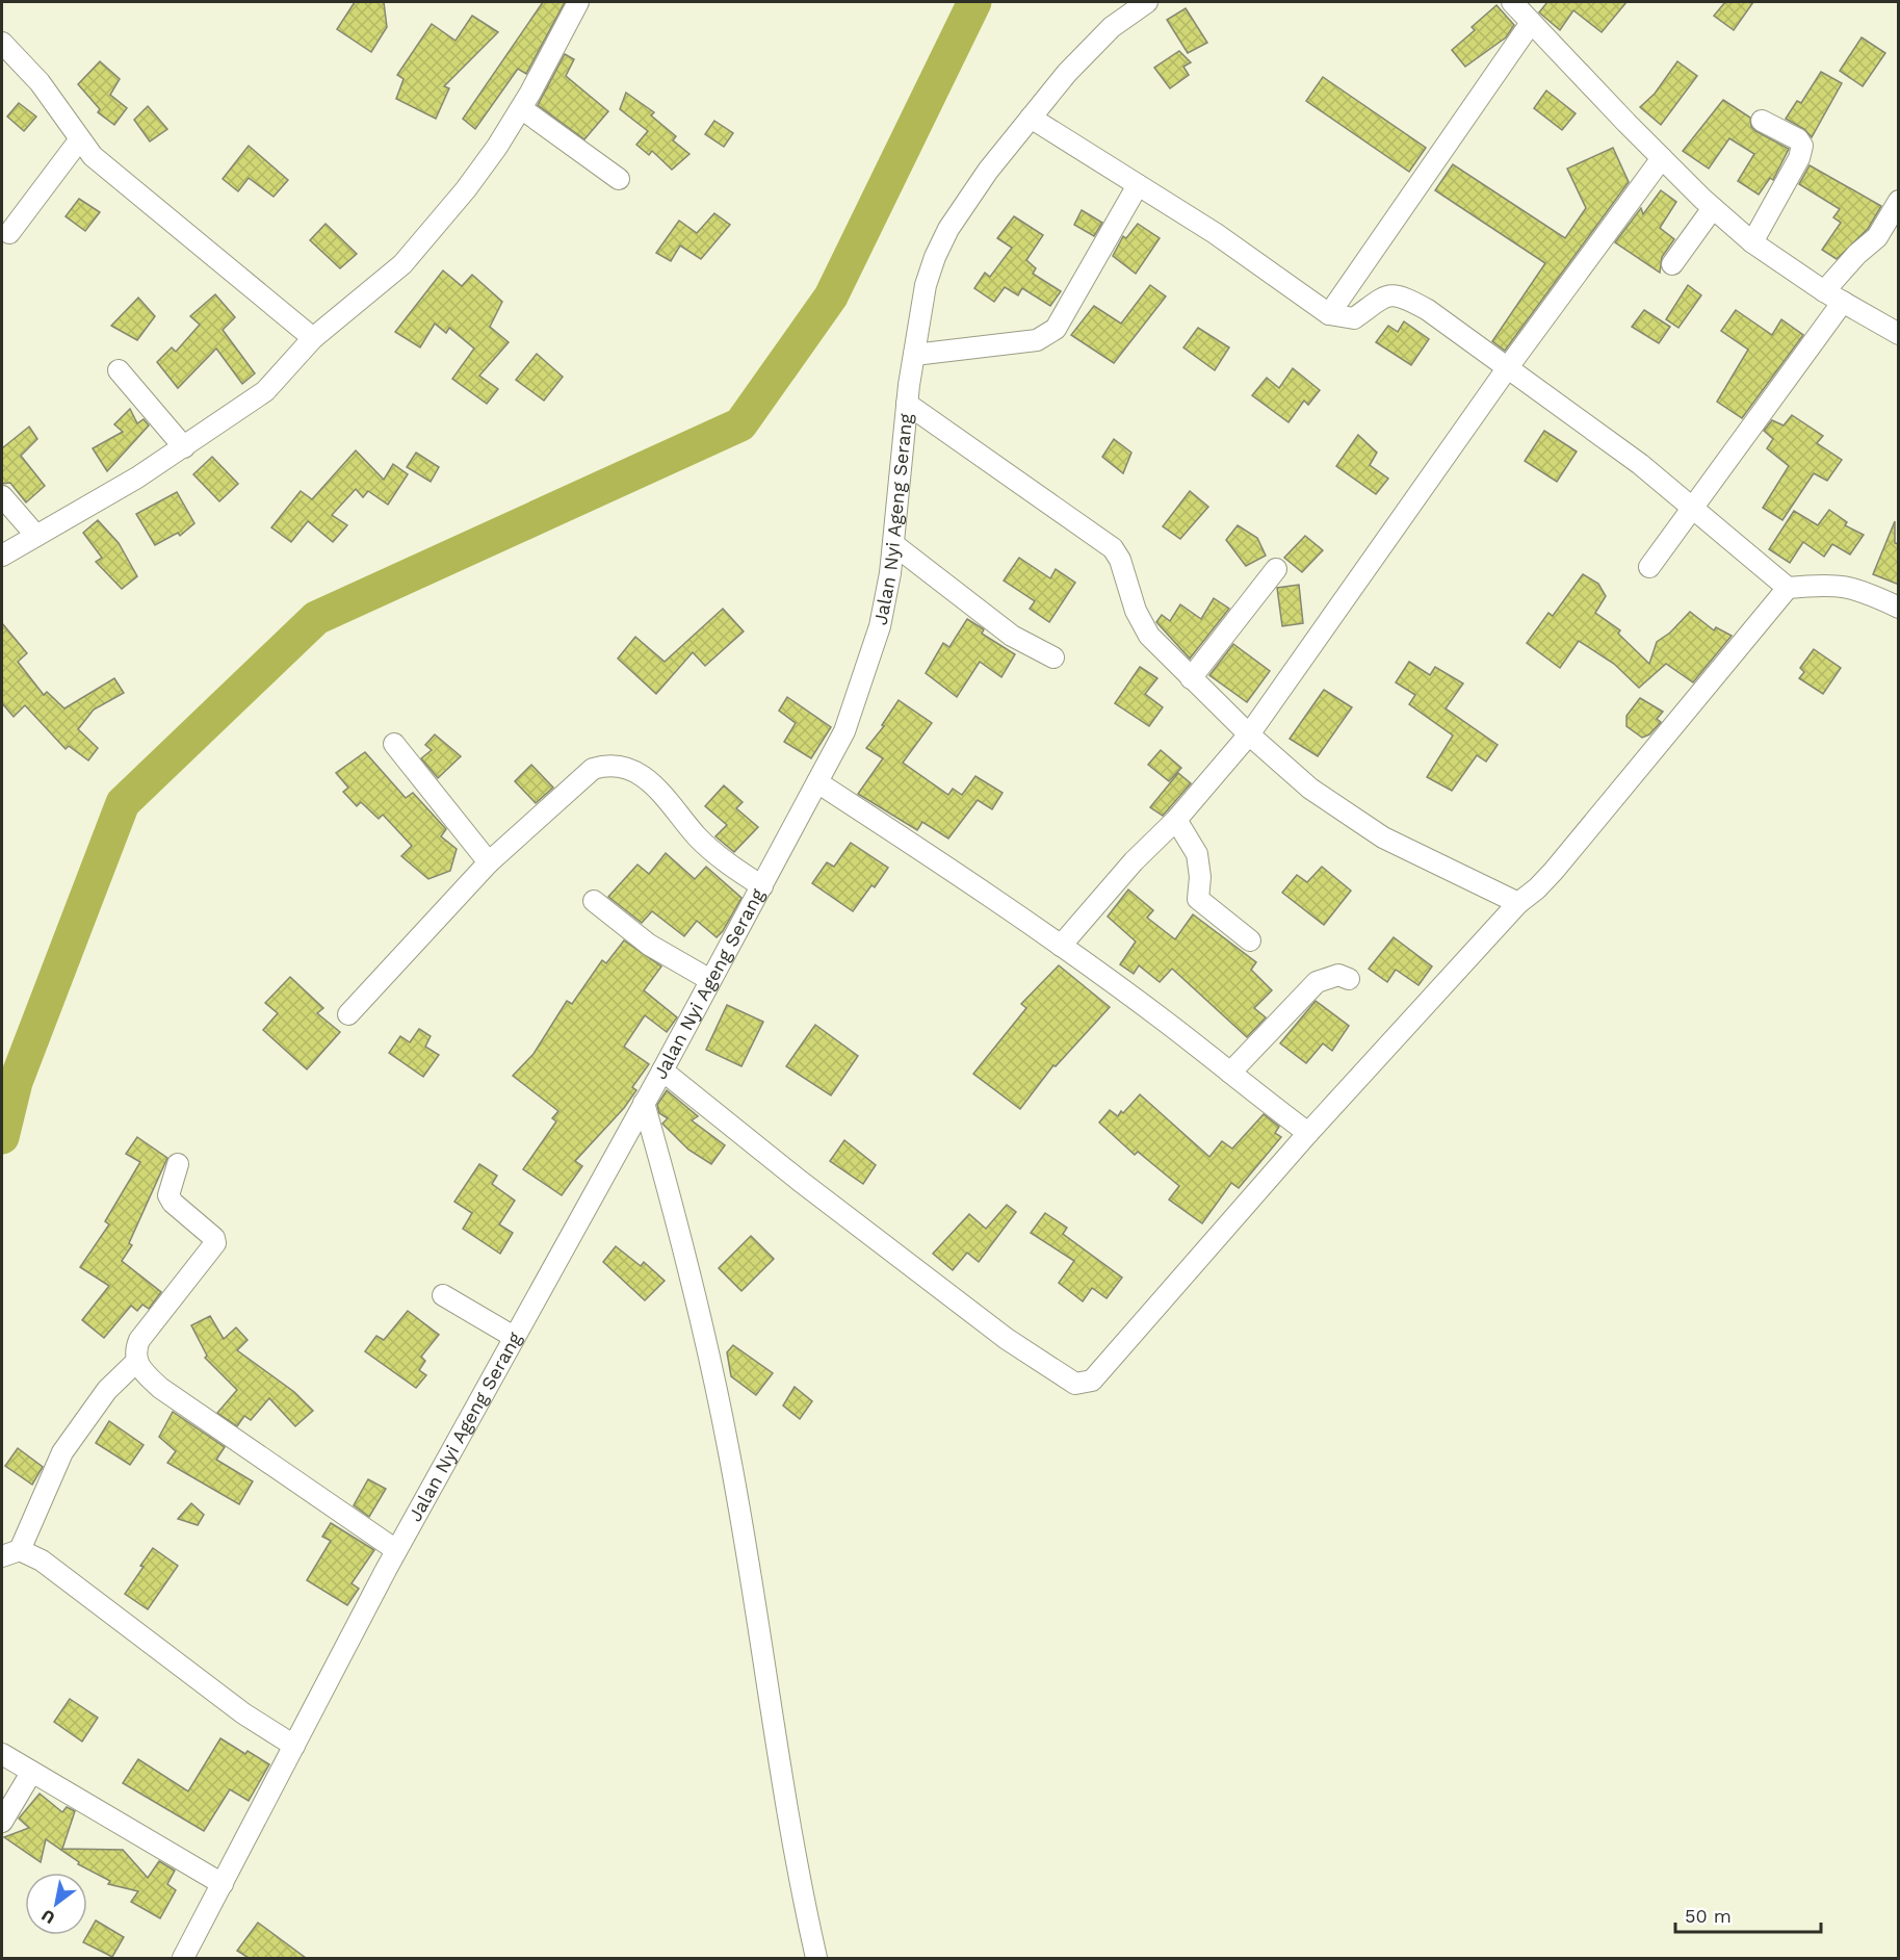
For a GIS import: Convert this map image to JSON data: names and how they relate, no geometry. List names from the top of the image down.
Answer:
{
  "streets": {
    "street": ["Jalan Nyi Ageng Serang"]
  },
  "scale_bar": "50 m",
  "north": "bottom left"
}
